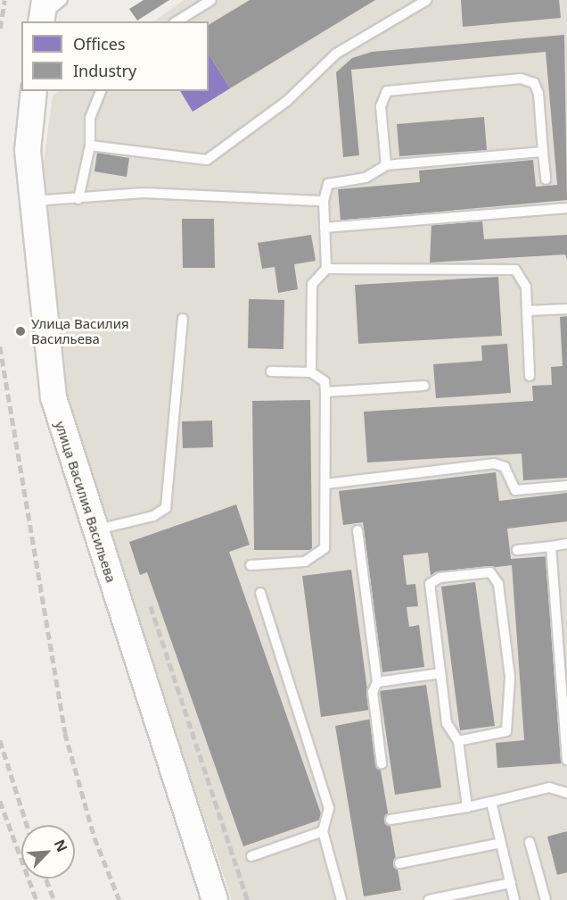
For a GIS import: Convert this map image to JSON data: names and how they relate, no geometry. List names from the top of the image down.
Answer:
{
  "streets": {
    "main road": ["улица Василия Васильева"]
  },
  "places": ["Улица Василия Васильева"],
  "legend": ["Offices", "Industry"],
  "north": "top right"
}
